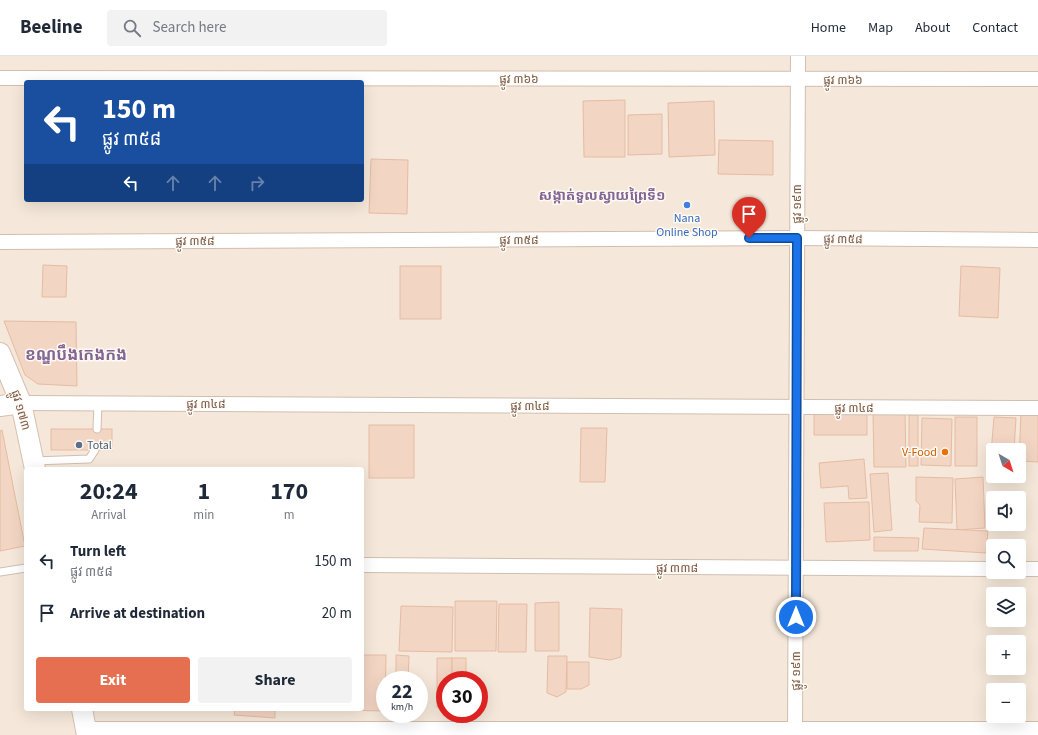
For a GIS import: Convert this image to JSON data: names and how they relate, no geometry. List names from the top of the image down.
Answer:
{
  "streets": {
    "street": [
      "ផ្លូវ ៣៦៦",
      "ផ្លូវ ១៩៣",
      "ផ្លូវ ៣៥៨",
      "ផ្លូវ ៣៤៨",
      "ផ្លូវ ១៧៣",
      "ផ្លូវ ៣៣៨"
    ]
  },
  "crossings": [
    ["ផ្លូវ ៣៦៦", "ផ្លូវ ១៩៣"],
    ["ផ្លូវ ១៩៣", "ផ្លូវ ៣៥៨"],
    ["ផ្លូវ ១៩៣", "ផ្លូវ ៣៤៨"],
    ["ផ្លូវ ១៩៣", "ផ្លូវ ៣៣៨"],
    ["ផ្លូវ ៣៤៨", "ផ្លូវ ១៧៣"]
  ],
  "districts": ["សង្កាត់ទួលស្វាយព្រៃទី១", "ខណ្ឌបឹងកេងកង"],
  "places": ["Nana Online Shop", "Total", "V-Food"],
  "north": "bottom right",
  "page": {
    "header": "Beeline",
    "search": "Search here",
    "nav": [
      "Home",
      "Map",
      "About",
      "Contact"
    ],
    "turn": ["150 m", "ផ្លូវ ៣៥៨"],
    "map_buttons": ["+", "−"],
    "eta": [
      "20:24",
      "Arrival",
      "1",
      "min",
      "170",
      "m"
    ],
    "list": [
      {
        "name": "Turn left",
        "note": "ផ្លូវ ៣៥៨",
        "value": "150 m"
      },
      {
        "name": "Arrive at destination",
        "value": "20 m"
      }
    ],
    "buttons": ["Exit", "Share"],
    "speed": "22 km/h",
    "limit": "30"
  }
}
